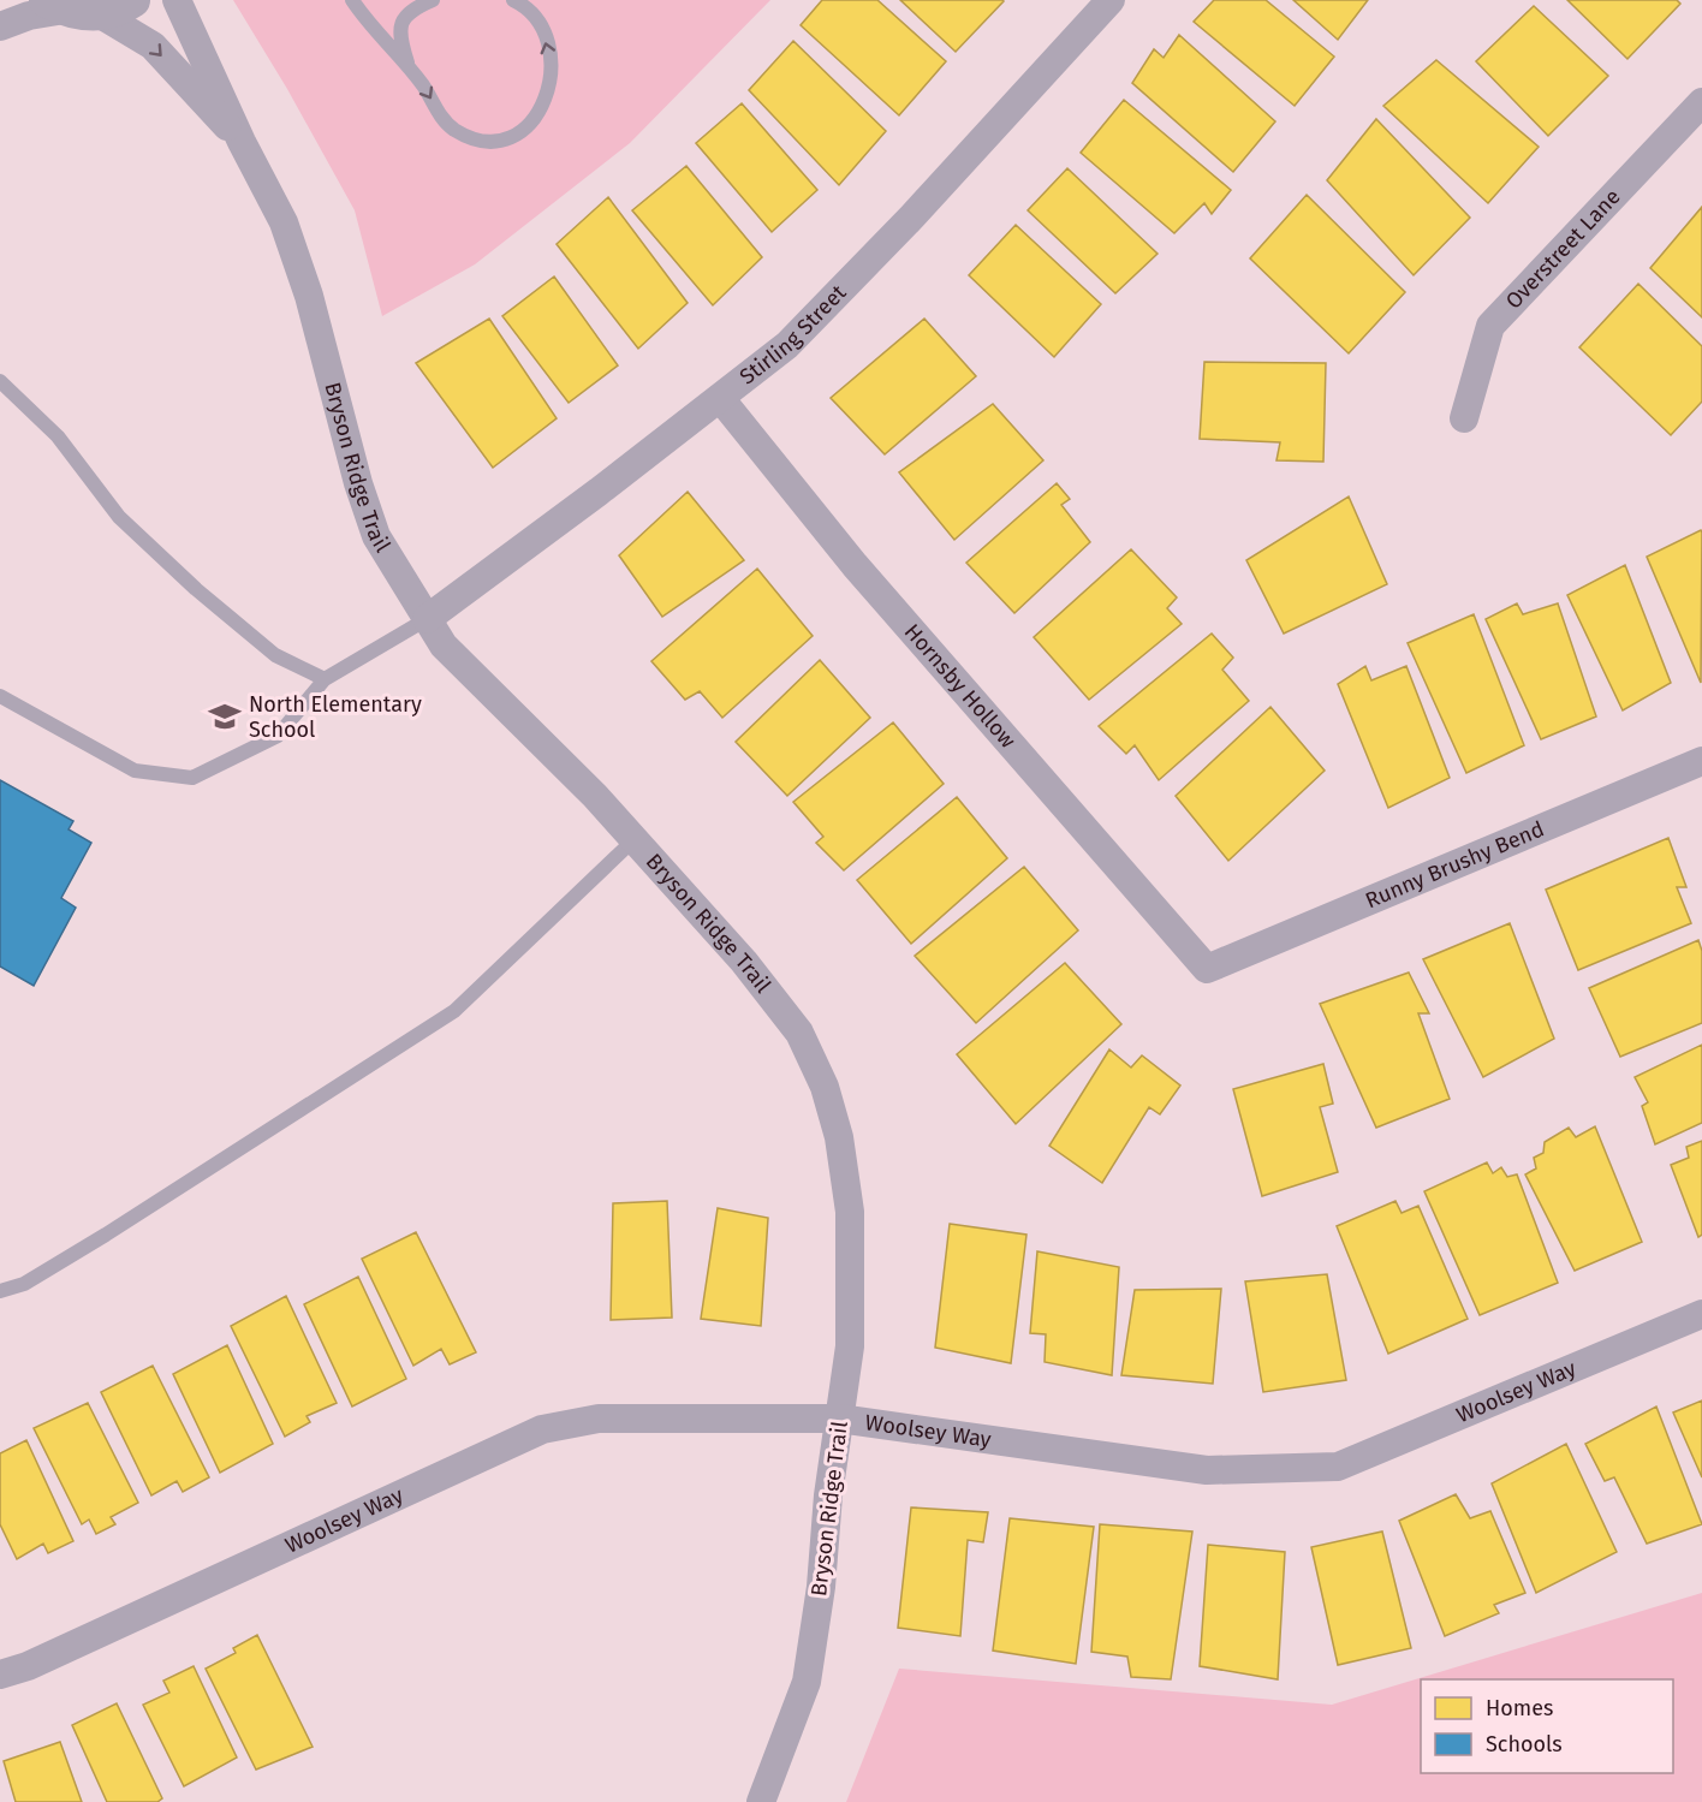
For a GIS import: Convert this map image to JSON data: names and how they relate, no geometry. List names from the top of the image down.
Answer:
{
  "streets": {
    "street": [
      "Overstreet Lane",
      "Stirling Street",
      "Bryson Ridge Trail",
      "Hornsby Hollow",
      "Runny Brushy Bend",
      "Woolsey Way"
    ]
  },
  "crossings": [
    ["Stirling Street", "Bryson Ridge Trail"],
    ["Stirling Street", "Hornsby Hollow"],
    ["Bryson Ridge Trail", "Woolsey Way"],
    ["Hornsby Hollow", "Runny Brushy Bend"]
  ],
  "places": {
    "school or university": ["North Elementary School"]
  },
  "legend": ["Homes", "Schools"]
}
